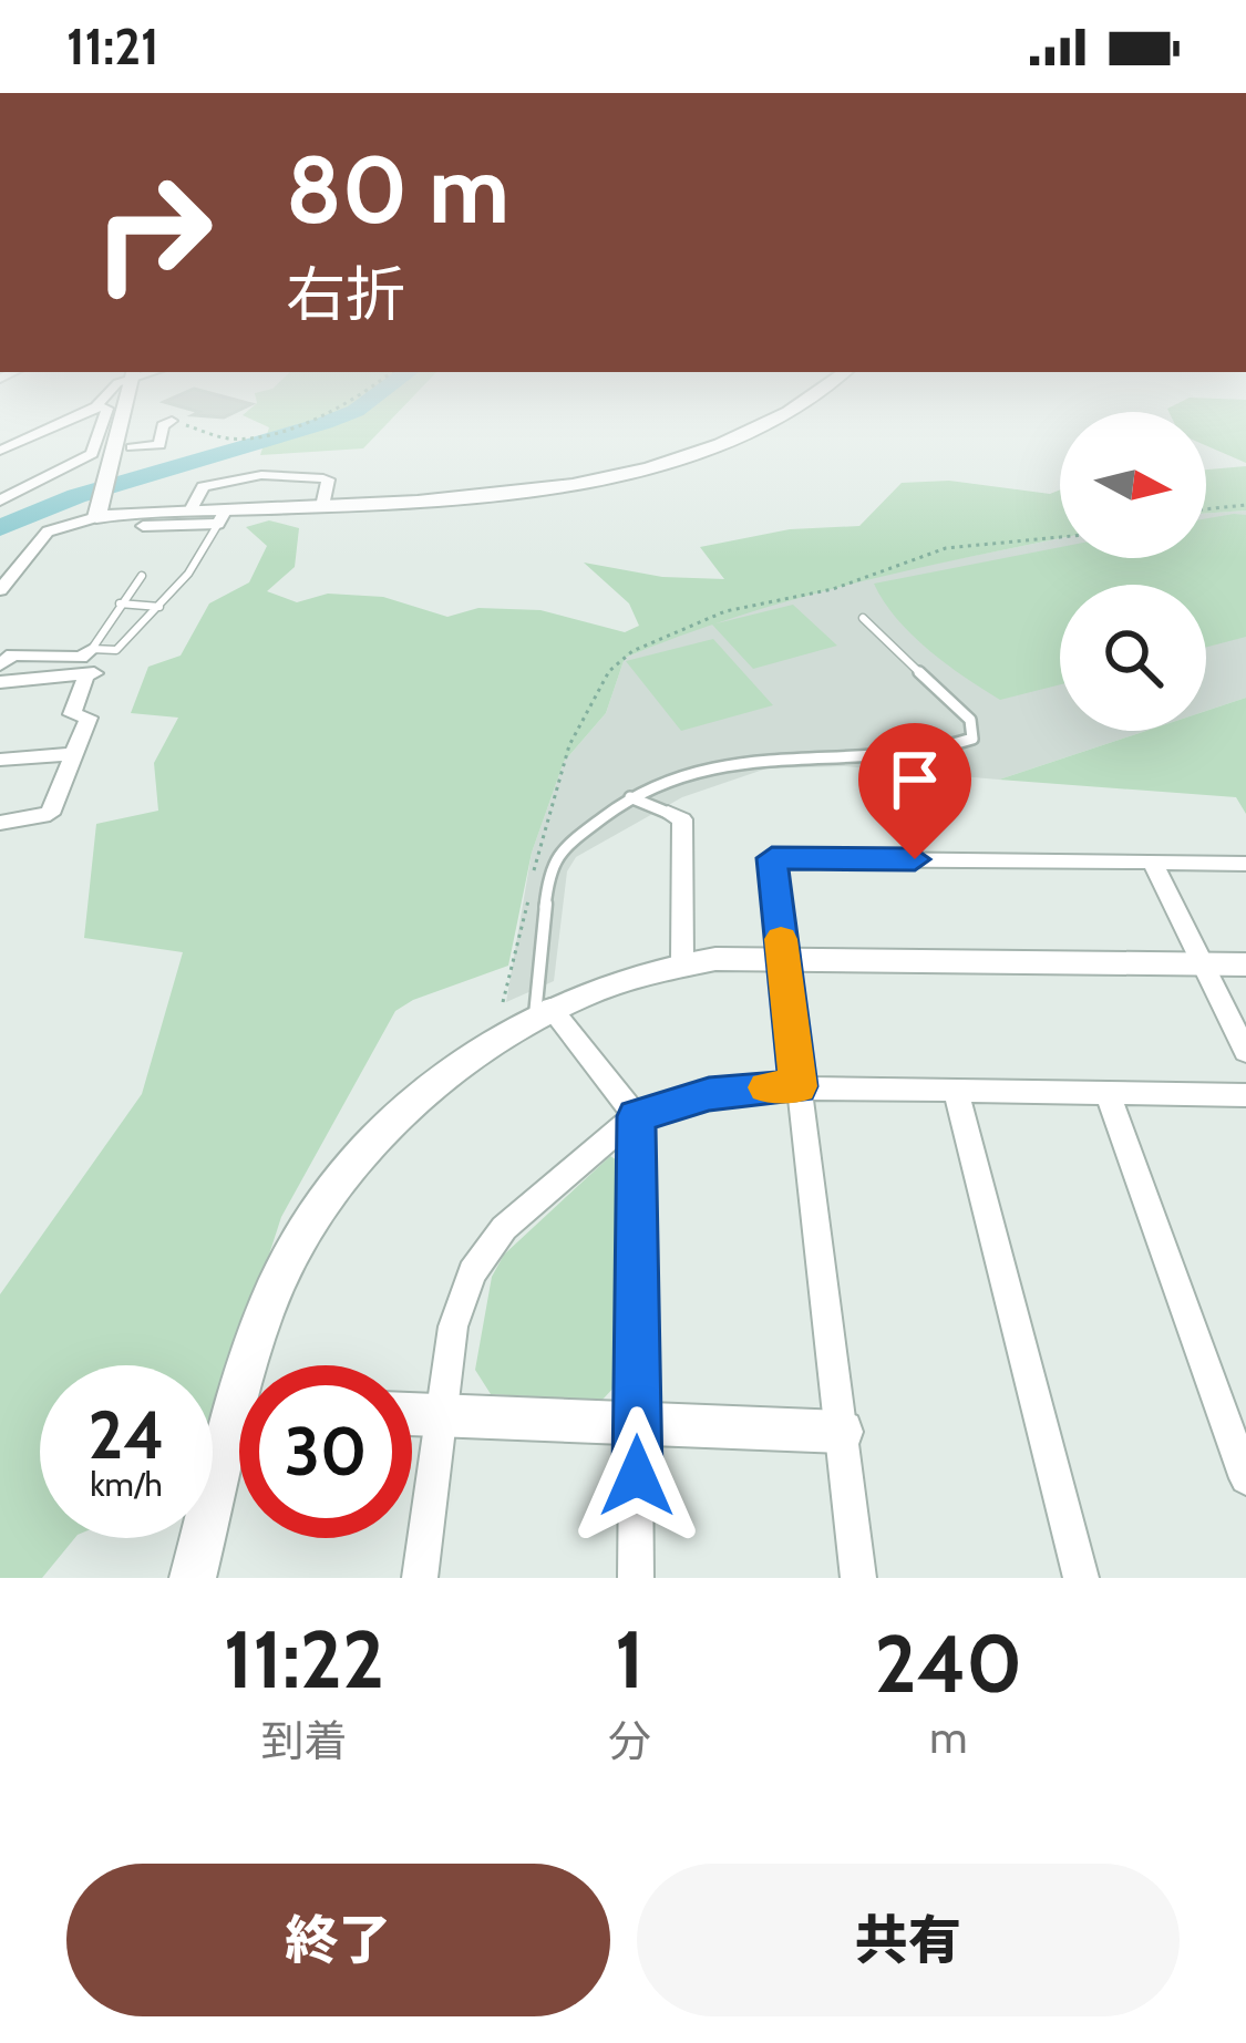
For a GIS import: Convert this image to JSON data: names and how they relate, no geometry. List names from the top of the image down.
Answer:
{
  "north": "right",
  "page": {
    "status": "11:21",
    "turn": ["80 m", "右折"],
    "speed": "24 km/h",
    "limit": "30",
    "eta": [
      "11:22",
      "到着",
      "1",
      "分",
      "240",
      "m"
    ],
    "buttons": ["終了", "共有"]
  }
}
